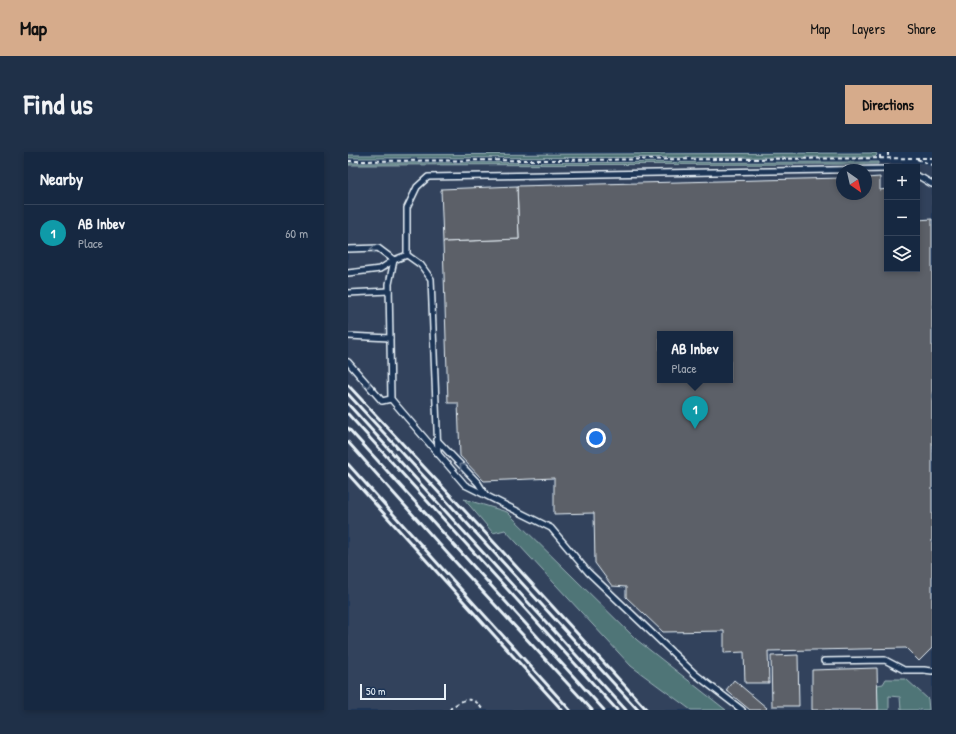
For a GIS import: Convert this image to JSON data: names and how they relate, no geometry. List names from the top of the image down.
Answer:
{
  "scale_bar": "50 m",
  "north": "bottom right",
  "page": {
    "header": "Map",
    "nav": ["Map", "Layers", "Share"],
    "title": "Find us",
    "buttons": "Directions",
    "heading": "Nearby",
    "map_buttons": ["+", "−"],
    "list": [
      {
        "mark": "1",
        "name": "AB Inbev",
        "note": "Place",
        "value": "60 m"
      }
    ],
    "popup": ["AB Inbev", "Place"],
    "pins": "1",
    "scale": "50 m"
  }
}
